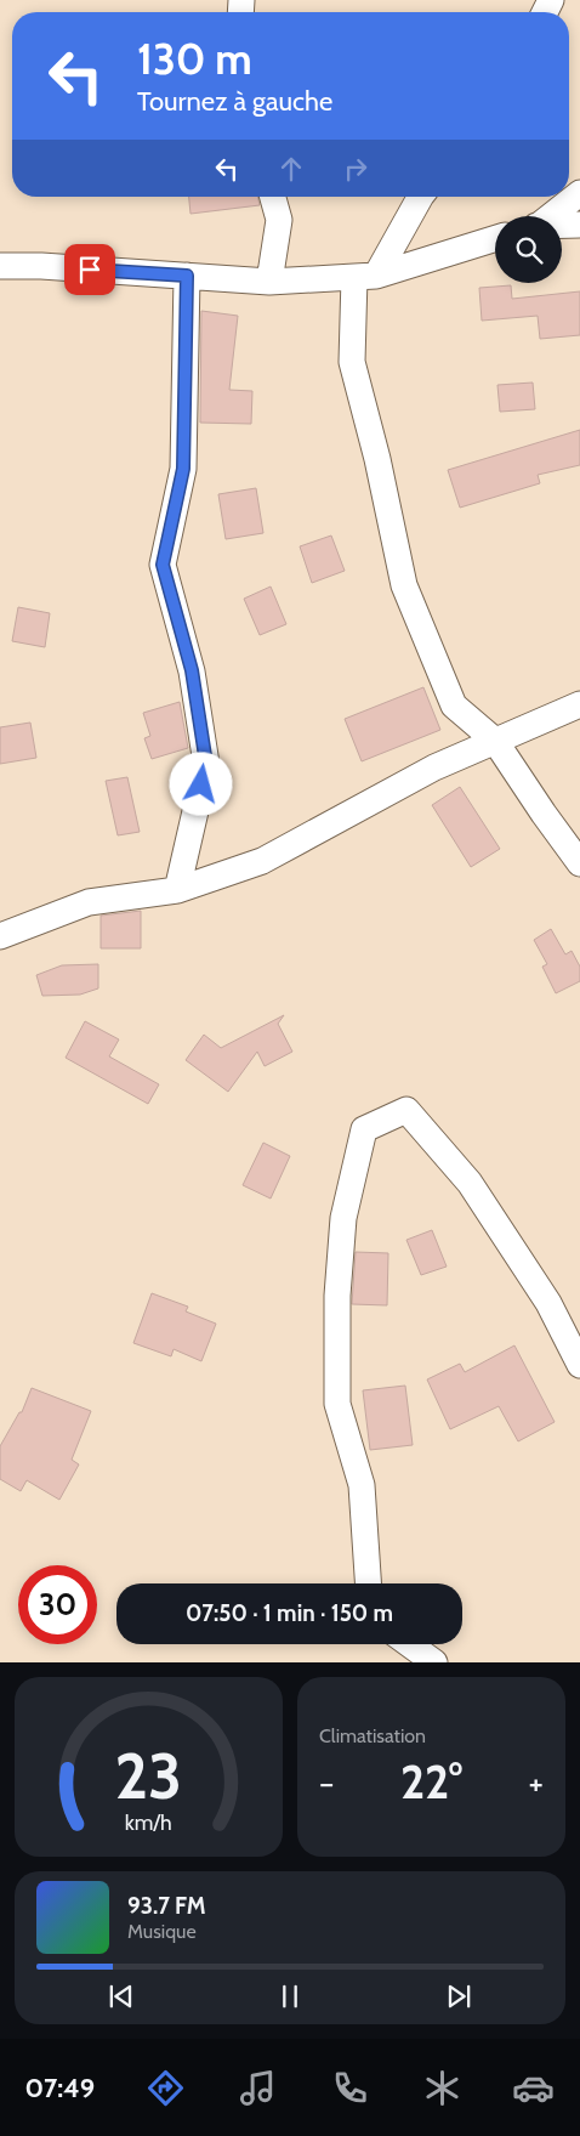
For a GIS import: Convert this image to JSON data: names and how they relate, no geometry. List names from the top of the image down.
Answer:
{
  "page": {
    "turn": ["130 m", "Tournez à gauche"],
    "limit": "30",
    "trip": "07:50 · 1 min · 150 m",
    "tile": "Climatisation",
    "heat": ["−", "22°", "+"],
    "song": ["93.7 FM", "Musique"],
    "tabs": "07:49",
    "gauge": ["23", "km/h"]
  }
}
